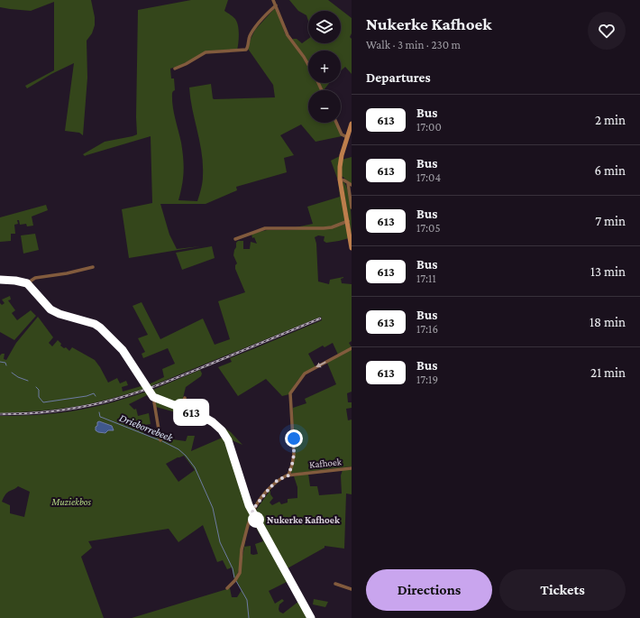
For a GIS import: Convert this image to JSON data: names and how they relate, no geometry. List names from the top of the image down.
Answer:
{
  "streets": {
    "street": ["Kafhoek"]
  },
  "water": ["Drieborrebeek"],
  "parks": ["Muziekbos"],
  "places": ["Nukerke Kafhoek"],
  "lines": ["bus line 613"],
  "page": {
    "on_map": "613",
    "heading": [
      ["Nukerke Kafhoek", "Walk · 3 min · 230 m"],
      "Departures"
    ],
    "map_buttons": ["+", "−"],
    "list": [
      {
        "mark": "613",
        "name": "Bus",
        "note": "17:00",
        "value": "2 min"
      },
      {
        "mark": "613",
        "name": "Bus",
        "note": "17:04",
        "value": "6 min"
      },
      {
        "mark": "613",
        "name": "Bus",
        "note": "17:05",
        "value": "7 min"
      },
      {
        "mark": "613",
        "name": "Bus",
        "note": "17:11",
        "value": "13 min"
      },
      {
        "mark": "613",
        "name": "Bus",
        "note": "17:16",
        "value": "18 min"
      },
      {
        "mark": "613",
        "name": "Bus",
        "note": "17:19",
        "value": "21 min"
      }
    ],
    "buttons": ["Directions", "Tickets"]
  }
}
